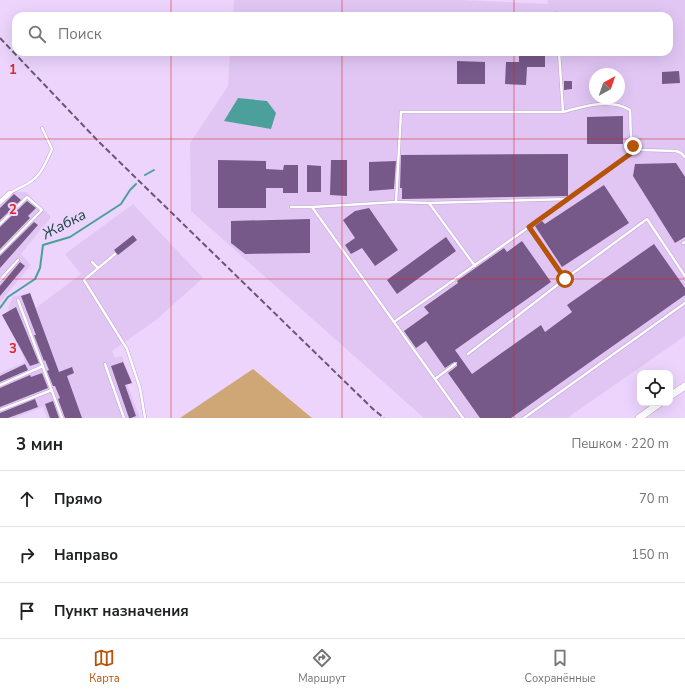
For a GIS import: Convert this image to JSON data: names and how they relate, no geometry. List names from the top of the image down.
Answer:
{
  "water": ["Жабка"],
  "north": "top right",
  "page": {
    "search": "Поиск",
    "heading": ["3 мин", "Пешком · 220 m"],
    "list": [
      ["Прямо", "70 m"],
      ["Направо", "150 m"],
      "Пункт назначения"
    ],
    "nav": ["Карта", "Маршрут", "Сохранённые"]
  },
  "grid": {
    "rows": ["1", "2", "3"]
  }
}
